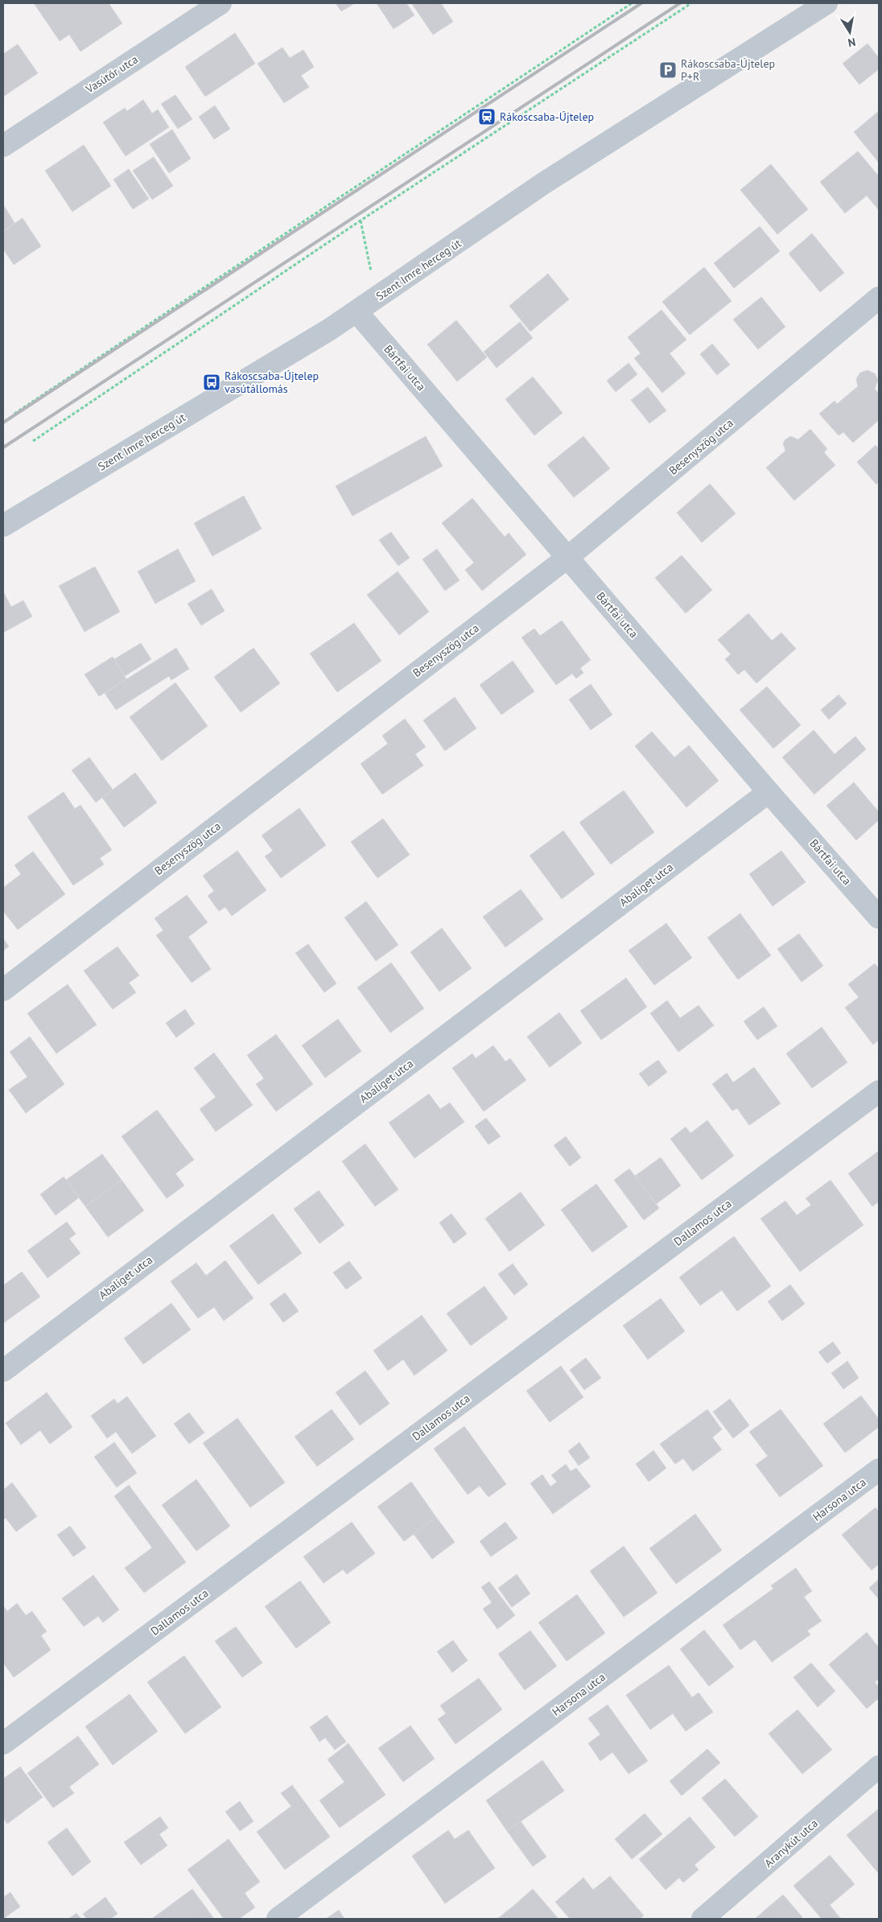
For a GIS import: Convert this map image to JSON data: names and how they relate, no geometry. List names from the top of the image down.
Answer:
{
  "streets": {
    "street": [
      "Vasútőr utca",
      "Szent Imre herceg út",
      "Bártfai utca",
      "Besenyszög utca",
      "Abaliget utca",
      "Dallamos utca",
      "Harsona utca",
      "Aranykút utca"
    ]
  },
  "crossings": [
    ["Szent Imre herceg út", "Bártfai utca"],
    ["Bártfai utca", "Besenyszög utca"],
    ["Bártfai utca", "Abaliget utca"]
  ],
  "places": {
    "parking": ["Rákoscsaba-Újtelep P+R"],
    "station": ["Rákoscsaba-Újtelep"],
    "bus stop": ["Rákoscsaba-Újtelep vasútállomás"]
  },
  "north": "bottom"
}
